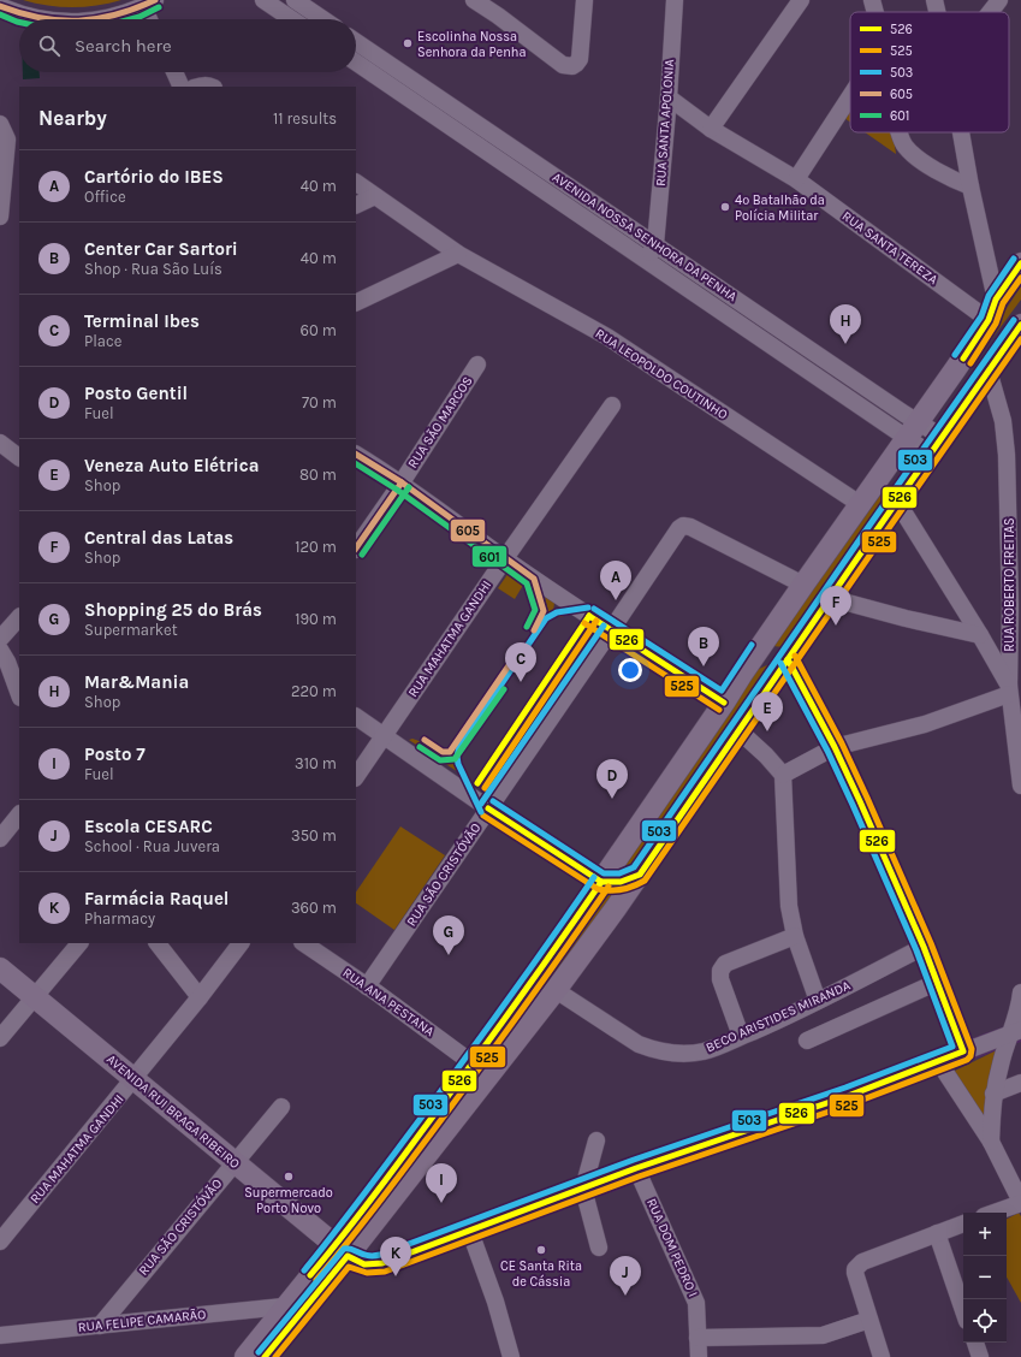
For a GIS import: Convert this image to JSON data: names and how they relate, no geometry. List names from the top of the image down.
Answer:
{
  "streets": {
    "main road": ["AVENIDA RUI BRAGA RIBEIRO"],
    "street": [
      "RUA SANTA APOLONIA",
      "AVENIDA NOSSA SENHORA DA PENHA",
      "RUA SANTA TEREZA",
      "RUA LEOPOLDO COUTINHO",
      "RUA SÃO MARCOS",
      "RUA ROBERTO FREITAS",
      "RUA MAHATMA GANDHI",
      "RUA SÃO CRISTÓVÃO",
      "RUA ANA PESTANA",
      "BECO ARISTIDES MIRANDA",
      "RUA DOM PEDRO I",
      "RUA FELIPE CAMARÃO"
    ]
  },
  "crossings": [
    ["RUA SANTA APOLONIA", "AVENIDA NOSSA SENHORA DA PENHA"],
    ["RUA SANTA APOLONIA", "RUA SANTA TEREZA"],
    ["RUA MAHATMA GANDHI", "AVENIDA RUI BRAGA RIBEIRO"],
    ["RUA SÃO CRISTÓVÃO", "RUA ANA PESTANA"],
    ["RUA SÃO CRISTÓVÃO", "AVENIDA RUI BRAGA RIBEIRO"],
    ["RUA SÃO CRISTÓVÃO", "RUA FELIPE CAMARÃO"]
  ],
  "places": [
    "Escolinha Nossa Senhora da Penha",
    "4º Batalhão da Polícia Militar",
    "Supermercado Porto Novo",
    "CE Santa Rita de Cássia"
  ],
  "lines": [
    "transit line 605",
    "transit line 601",
    "transit line 503",
    "transit line 526",
    "transit line 525"
  ],
  "legend": [
    "526",
    "525",
    "503",
    "605",
    "601"
  ],
  "page": {
    "search": "Search here",
    "heading": ["Nearby", "11 results"],
    "list": [
      {
        "mark": "A",
        "name": "Cartório do IBES",
        "note": "Office",
        "value": "40 m"
      },
      {
        "mark": "B",
        "name": "Center Car Sartori",
        "note": "Shop · Rua São Luís",
        "value": "40 m"
      },
      {
        "mark": "C",
        "name": "Terminal Ibes",
        "note": "Place",
        "value": "60 m"
      },
      {
        "mark": "D",
        "name": "Posto Gentil",
        "note": "Fuel",
        "value": "70 m"
      },
      {
        "mark": "E",
        "name": "Veneza Auto Elétrica",
        "note": "Shop",
        "value": "80 m"
      },
      {
        "mark": "F",
        "name": "Central das Latas",
        "note": "Shop",
        "value": "120 m"
      },
      {
        "mark": "G",
        "name": "Shopping 25 do Brás",
        "note": "Supermarket",
        "value": "190 m"
      },
      {
        "mark": "H",
        "name": "Mar&Mania",
        "note": "Shop",
        "value": "220 m"
      },
      {
        "mark": "I",
        "name": "Posto 7",
        "note": "Fuel",
        "value": "310 m"
      },
      {
        "mark": "J",
        "name": "Escola CESARC",
        "note": "School · Rua Juvera",
        "value": "350 m"
      },
      {
        "mark": "K",
        "name": "Farmácia Raquel",
        "note": "Pharmacy",
        "value": "360 m"
      }
    ],
    "pins": [
      "H",
      "A",
      "F",
      "B",
      "C",
      "E",
      "D",
      "G",
      "I",
      "K",
      "J"
    ],
    "map_buttons": ["+", "−"]
  }
}
